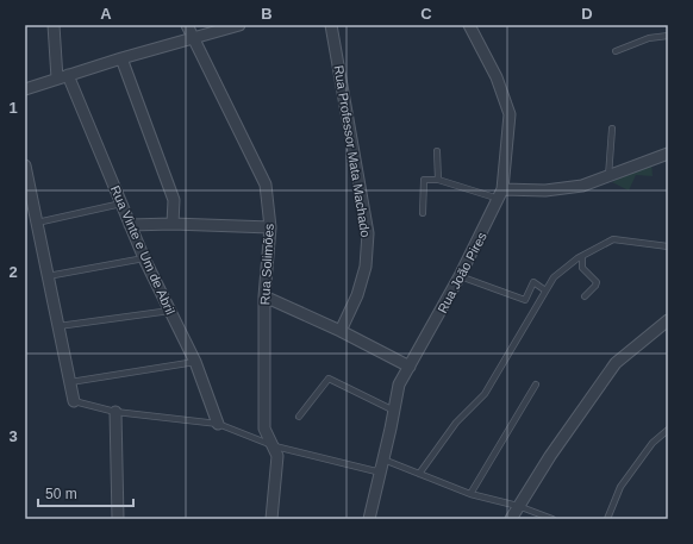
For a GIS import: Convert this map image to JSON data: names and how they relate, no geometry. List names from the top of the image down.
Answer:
{
  "streets": {
    "street": [
      "Rua Professor Mata Machado",
      "Rua Vinte e Um de Abril",
      "Rua Solimões",
      "Rua João Pires"
    ]
  },
  "scale_bar": "50 m",
  "grid": {
    "columns": [
      "A",
      "B",
      "C",
      "D"
    ],
    "rows": ["1", "2", "3"]
  }
}
